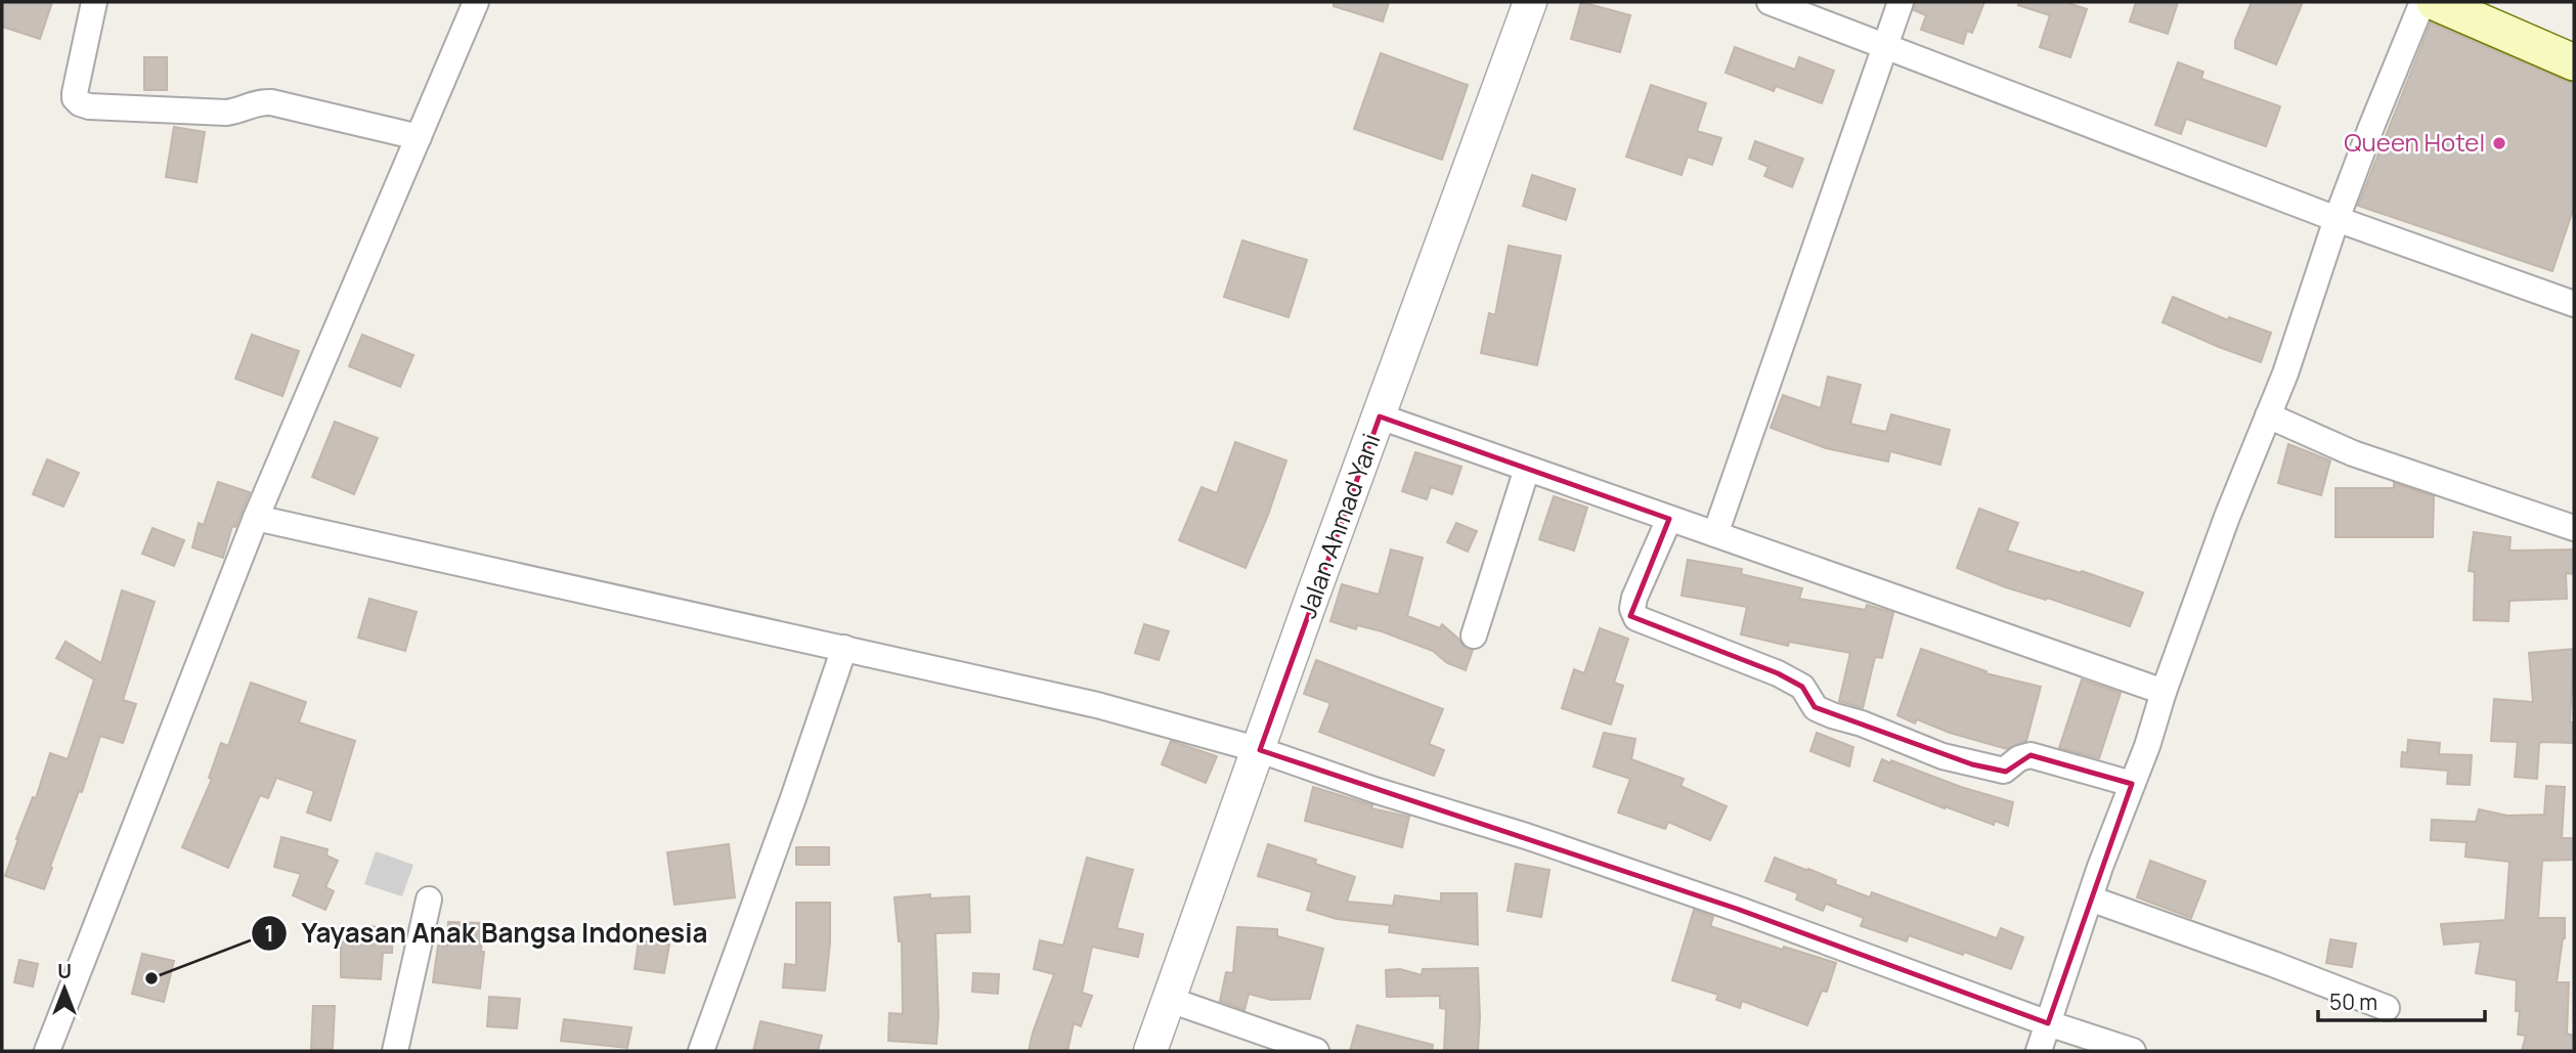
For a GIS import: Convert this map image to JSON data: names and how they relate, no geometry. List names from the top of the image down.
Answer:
{
  "streets": {
    "street": ["Jalan Ahmad Yani"]
  },
  "places": ["Queen Hotel", "Yayasan Anak Bangsa Indonesia"],
  "scale_bar": "50 m",
  "north": "top"
}
